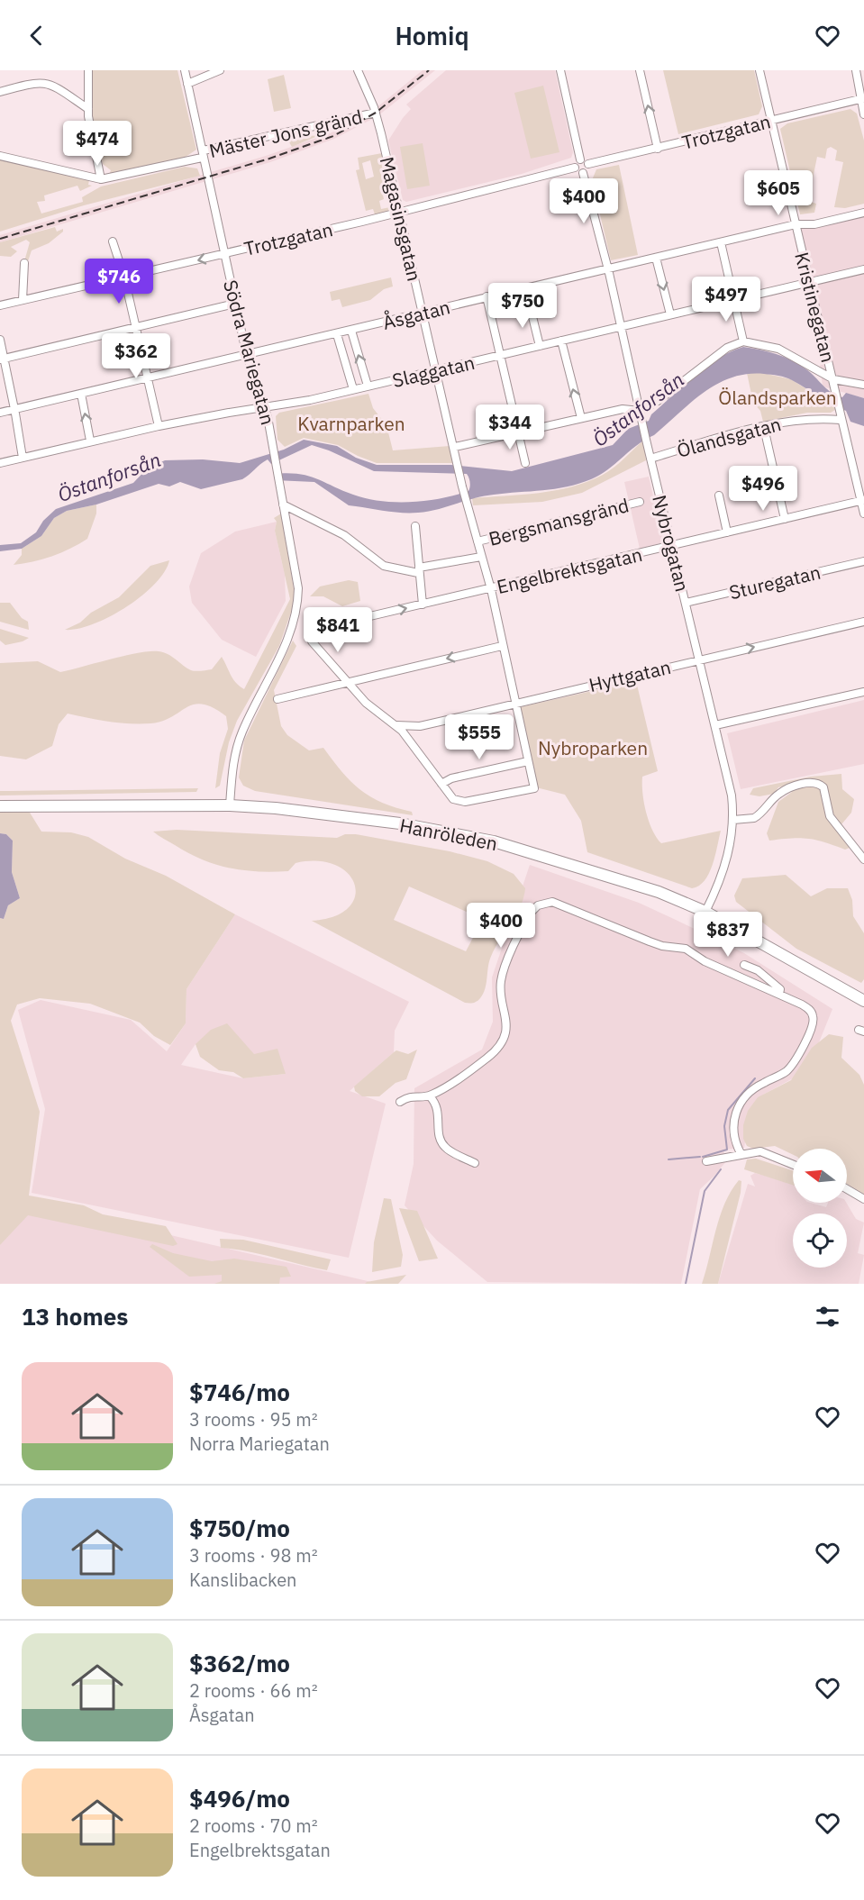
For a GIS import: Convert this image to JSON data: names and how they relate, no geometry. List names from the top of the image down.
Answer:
{
  "streets": {
    "highway": ["Hanröleden"],
    "street": [
      "Trotzgatan",
      "Mäster Jons gränd",
      "Magasinsgatan",
      "Kristinegatan",
      "Åsgatan",
      "Södra Mariegatan",
      "Slaggatan",
      "Ölandsgatan",
      "Bergsmansgränd",
      "Nybrogatan",
      "Engelbrektsgatan",
      "Sturegatan",
      "Hyttgatan"
    ]
  },
  "crossings": [
    ["Trotzgatan", "Magasinsgatan"],
    ["Trotzgatan", "Kristinegatan"],
    ["Trotzgatan", "Södra Mariegatan"],
    ["Trotzgatan", "Nybrogatan"],
    ["Mäster Jons gränd", "Magasinsgatan"],
    ["Mäster Jons gränd", "Södra Mariegatan"],
    ["Magasinsgatan", "Åsgatan"],
    ["Magasinsgatan", "Slaggatan"],
    ["Magasinsgatan", "Bergsmansgränd"],
    ["Kristinegatan", "Åsgatan"],
    ["Kristinegatan", "Slaggatan"],
    ["Kristinegatan", "Ölandsgatan"],
    ["Kristinegatan", "Engelbrektsgatan"],
    ["Åsgatan", "Södra Mariegatan"],
    ["Åsgatan", "Nybrogatan"],
    ["Södra Mariegatan", "Slaggatan"],
    ["Södra Mariegatan", "Bergsmansgränd"],
    ["Slaggatan", "Nybrogatan"],
    ["Ölandsgatan", "Nybrogatan"],
    ["Nybrogatan", "Engelbrektsgatan"],
    ["Nybrogatan", "Sturegatan"],
    ["Nybrogatan", "Hyttgatan"],
    ["Nybrogatan", "Hanröleden"]
  ],
  "one_way": ["Hyttgatan"],
  "water": ["Östanforsån"],
  "parks": ["Ölandsparken", "Kvarnparken", "Nybroparken"],
  "north": "left",
  "page": {
    "header": "Homiq",
    "price": [
      "$474",
      "$605",
      "$400",
      "$746",
      "$497",
      "$750",
      "$362",
      "$344",
      "$496",
      "$841",
      "$555",
      "$400",
      "$837"
    ],
    "heading": "13 homes",
    "list": [
      {
        "name": "$746/mo",
        "note": "3 rooms · 95 m² · Norra Mariegatan"
      },
      {
        "name": "$750/mo",
        "note": "3 rooms · 98 m² · Kanslibacken"
      },
      {
        "name": "$362/mo",
        "note": "2 rooms · 66 m² · Åsgatan"
      },
      {
        "name": "$496/mo",
        "note": "2 rooms · 70 m² · Engelbrektsgatan"
      }
    ]
  }
}
